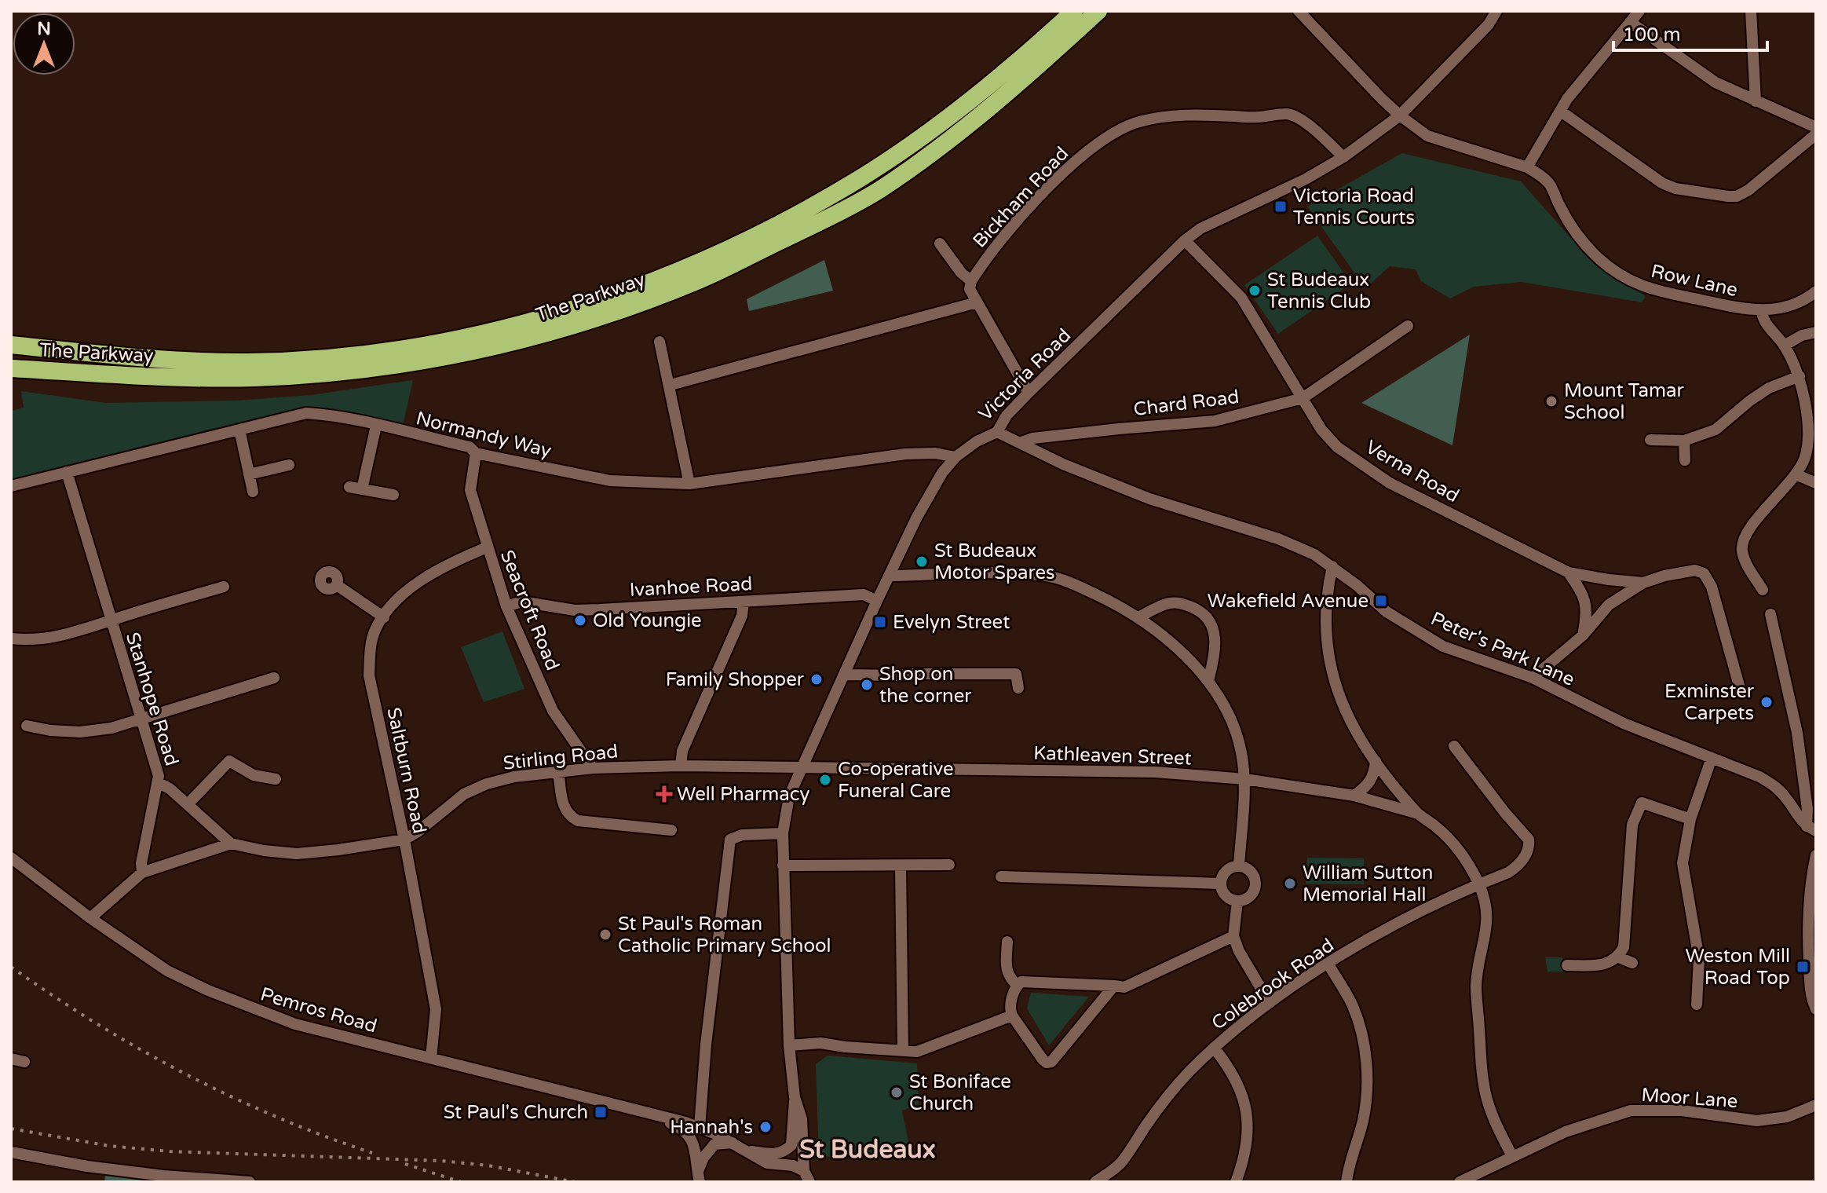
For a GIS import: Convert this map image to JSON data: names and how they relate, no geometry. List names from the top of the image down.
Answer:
{
  "streets": {
    "highway": ["The Parkway"],
    "street": [
      "Bickham Road",
      "Row Lane",
      "Victoria Road",
      "Chard Road",
      "Normandy Way",
      "Verna Road",
      "Ivanhoe Road",
      "Seacroft Road",
      "Peter's Park Lane",
      "Stanhope Road",
      "Kathleaven Street",
      "Stirling Road",
      "Saltburn Road",
      "Colebrook Road",
      "Pemros Road",
      "Moor Lane"
    ]
  },
  "crossings": [
    ["Bickham Road", "Victoria Road"],
    ["Row Lane", "Victoria Road"],
    ["Victoria Road", "Normandy Way"],
    ["Victoria Road", "Verna Road"],
    ["Victoria Road", "Ivanhoe Road"],
    ["Victoria Road", "Peter's Park Lane"],
    ["Victoria Road", "Kathleaven Street"],
    ["Victoria Road", "Stirling Road"],
    ["Victoria Road", "Pemros Road"],
    ["Chard Road", "Verna Road"],
    ["Chard Road", "Peter's Park Lane"],
    ["Normandy Way", "Seacroft Road"],
    ["Normandy Way", "Stanhope Road"],
    ["Ivanhoe Road", "Seacroft Road"],
    ["Seacroft Road", "Stirling Road"],
    ["Seacroft Road", "Saltburn Road"],
    ["Kathleaven Street", "Stirling Road"],
    ["Stirling Road", "Saltburn Road"],
    ["Saltburn Road", "Pemros Road"]
  ],
  "districts": ["St Budeaux"],
  "places": {
    "transit": [
      "Victoria Road Tennis Courts",
      "Wakefield Avenue",
      "Evelyn Street",
      "Weston Mill Road Top",
      "St Paul's Church"
    ],
    "other": [
      "St Budeaux Tennis Club",
      "Mount Tamar School",
      "St Budeaux Motor Spares",
      "Old Youngie",
      "Family Shopper",
      "Shop on the corner",
      "Exminster Carpets",
      "Co-operative Funeral Care",
      "William Sutton Memorial Hall",
      "St Paul's Roman Catholic Primary School",
      "St Boniface Church",
      "Hannah's"
    ],
    "health": ["Well Pharmacy"]
  },
  "scale_bar": "100 m",
  "north": "top"
}
